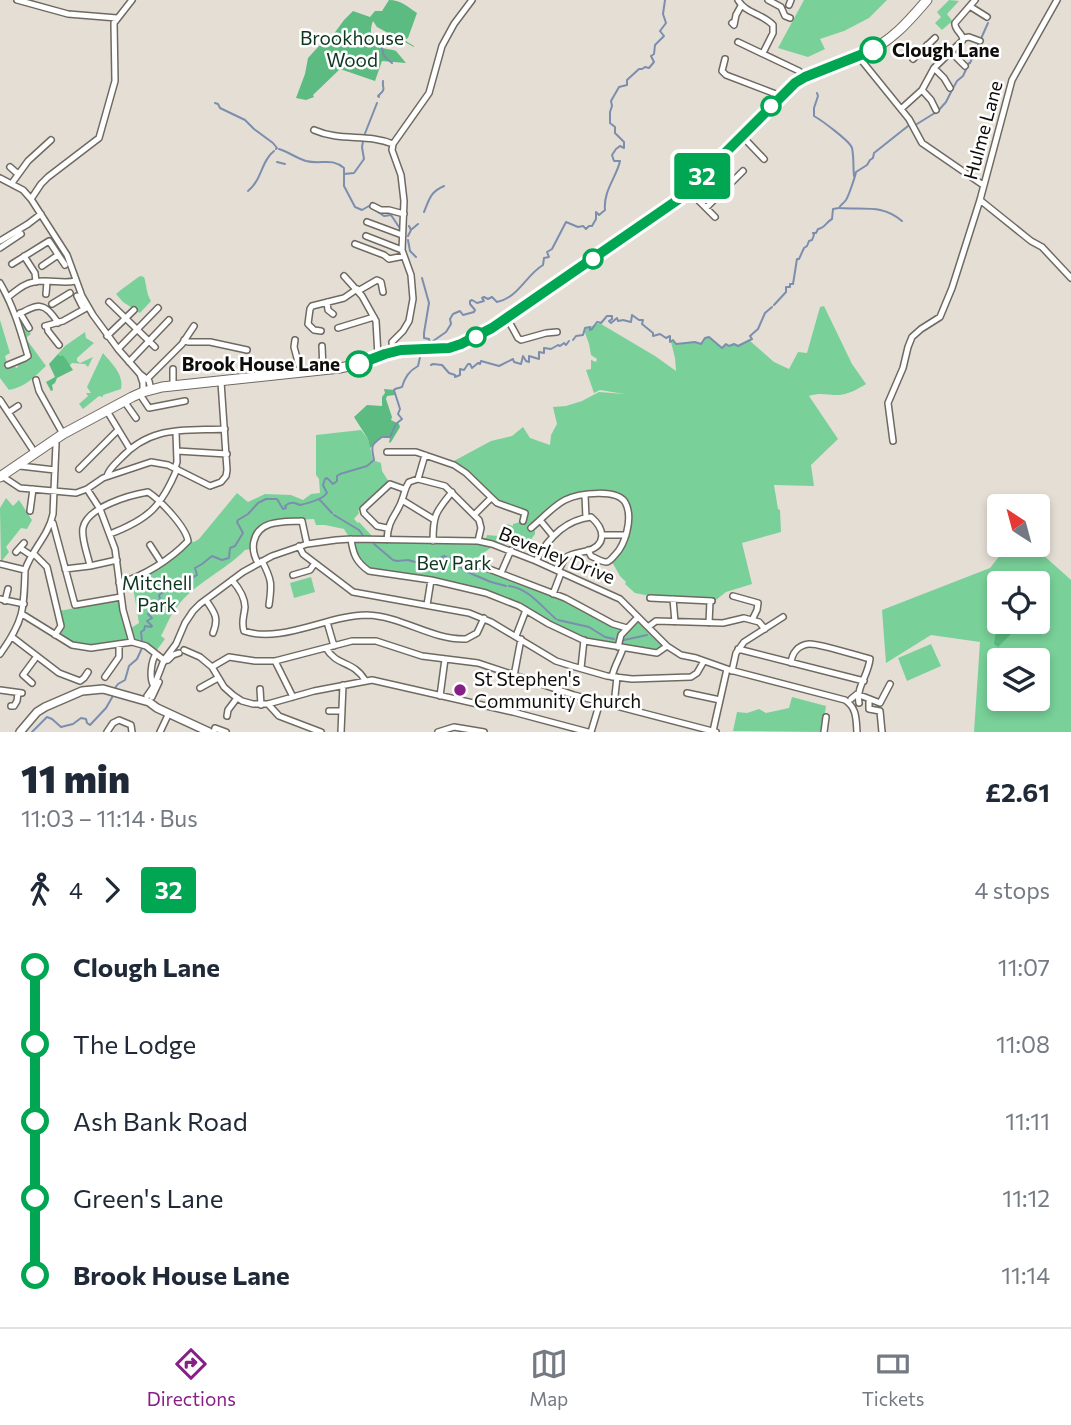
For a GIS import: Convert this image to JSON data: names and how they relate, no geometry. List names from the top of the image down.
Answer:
{
  "streets": {
    "street": ["Hulme Lane", "Beverley Drive"]
  },
  "parks": ["Brookhouse Wood", "Bev Park", "Mitchell Park"],
  "places": ["Clough Lane", "Brook House Lane", "St Stephen's Community Church"],
  "lines": ["bus line 32"],
  "north": "top left",
  "page": {
    "on_map": "32",
    "heading": ["11 min", "11:03 – 11:14 · Bus", "£2.61"],
    "legs": ["4", "32", "4 stops"],
    "list": [
      {
        "name": "Clough Lane",
        "value": "11:07"
      },
      {
        "name": "The Lodge",
        "value": "11:08"
      },
      {
        "name": "Ash Bank Road",
        "value": "11:11"
      },
      {
        "name": "Green's Lane",
        "value": "11:12"
      },
      {
        "name": "Brook House Lane",
        "value": "11:14"
      }
    ],
    "tabs": ["Directions", "Map", "Tickets"]
  }
}
